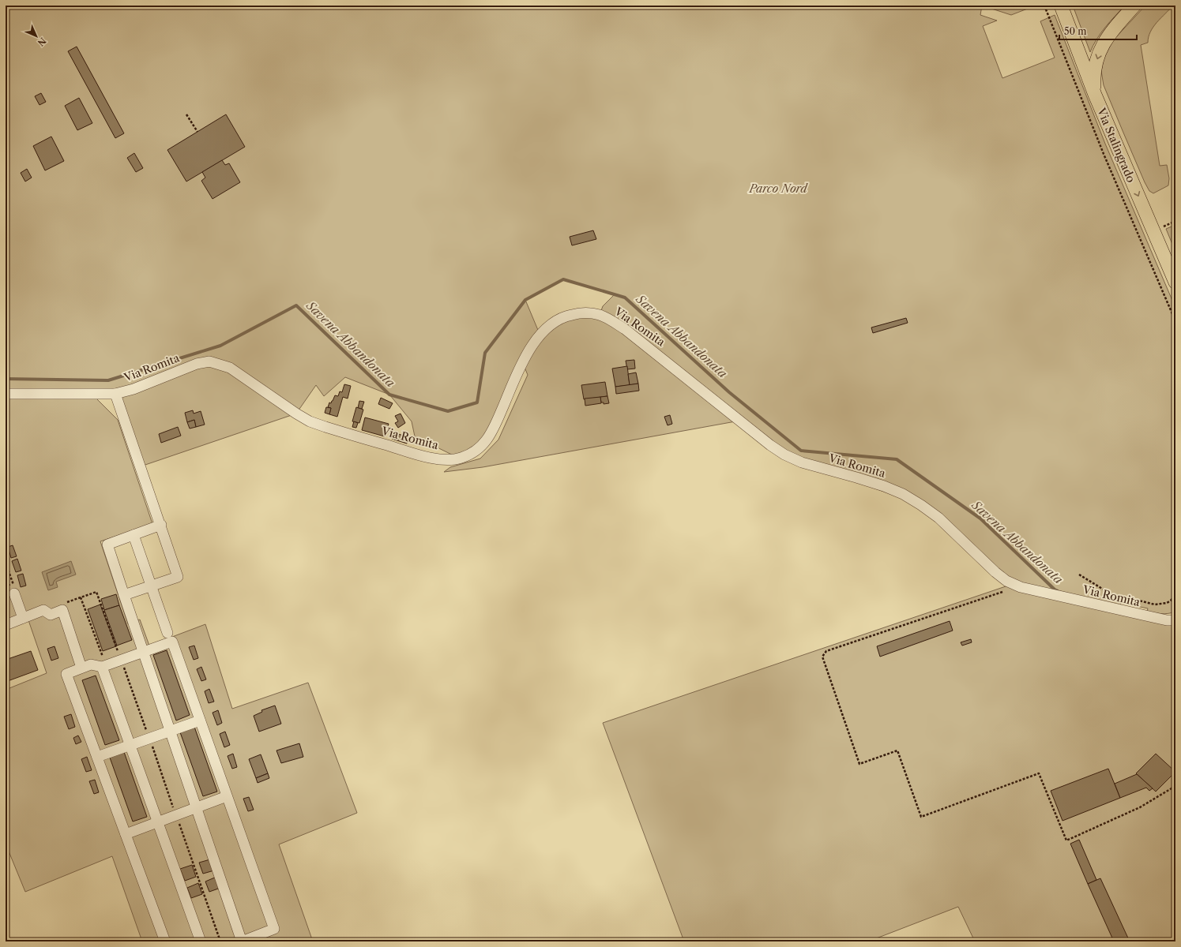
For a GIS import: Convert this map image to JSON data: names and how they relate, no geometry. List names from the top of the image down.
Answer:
{
  "streets": {
    "main road": ["Via Stalingrado"],
    "street": ["Via Romita"]
  },
  "one_way": ["Via Stalingrado"],
  "water": ["Savena Abbandonata"],
  "parks": ["Parco Nord"],
  "scale_bar": "50 m",
  "north": "bottom right"
}
